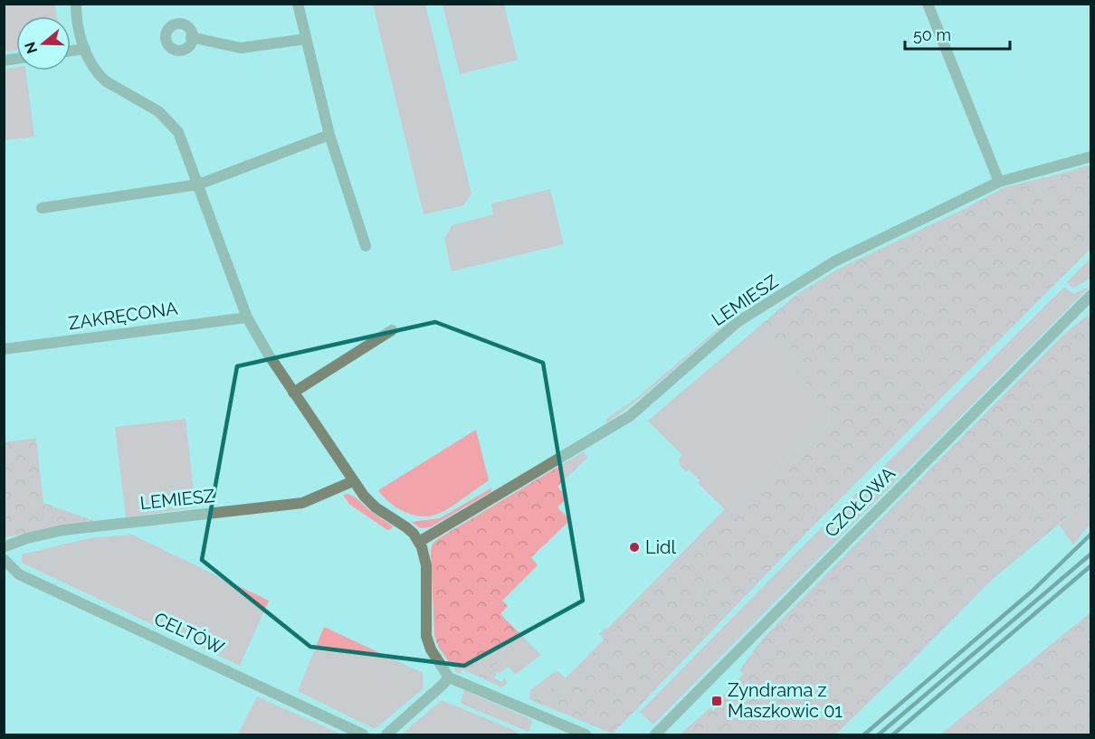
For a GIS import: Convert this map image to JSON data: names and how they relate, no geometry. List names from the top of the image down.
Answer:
{
  "streets": {
    "street": [
      "LEMIESZ",
      "ZAKRĘCONA",
      "CZOŁOWA",
      "CELTÓW"
    ]
  },
  "places": {
    "other": ["Lidl"],
    "transit": ["Zyndrama z Maszkowic 01"]
  },
  "scale_bar": "50 m",
  "north": "left"
}
